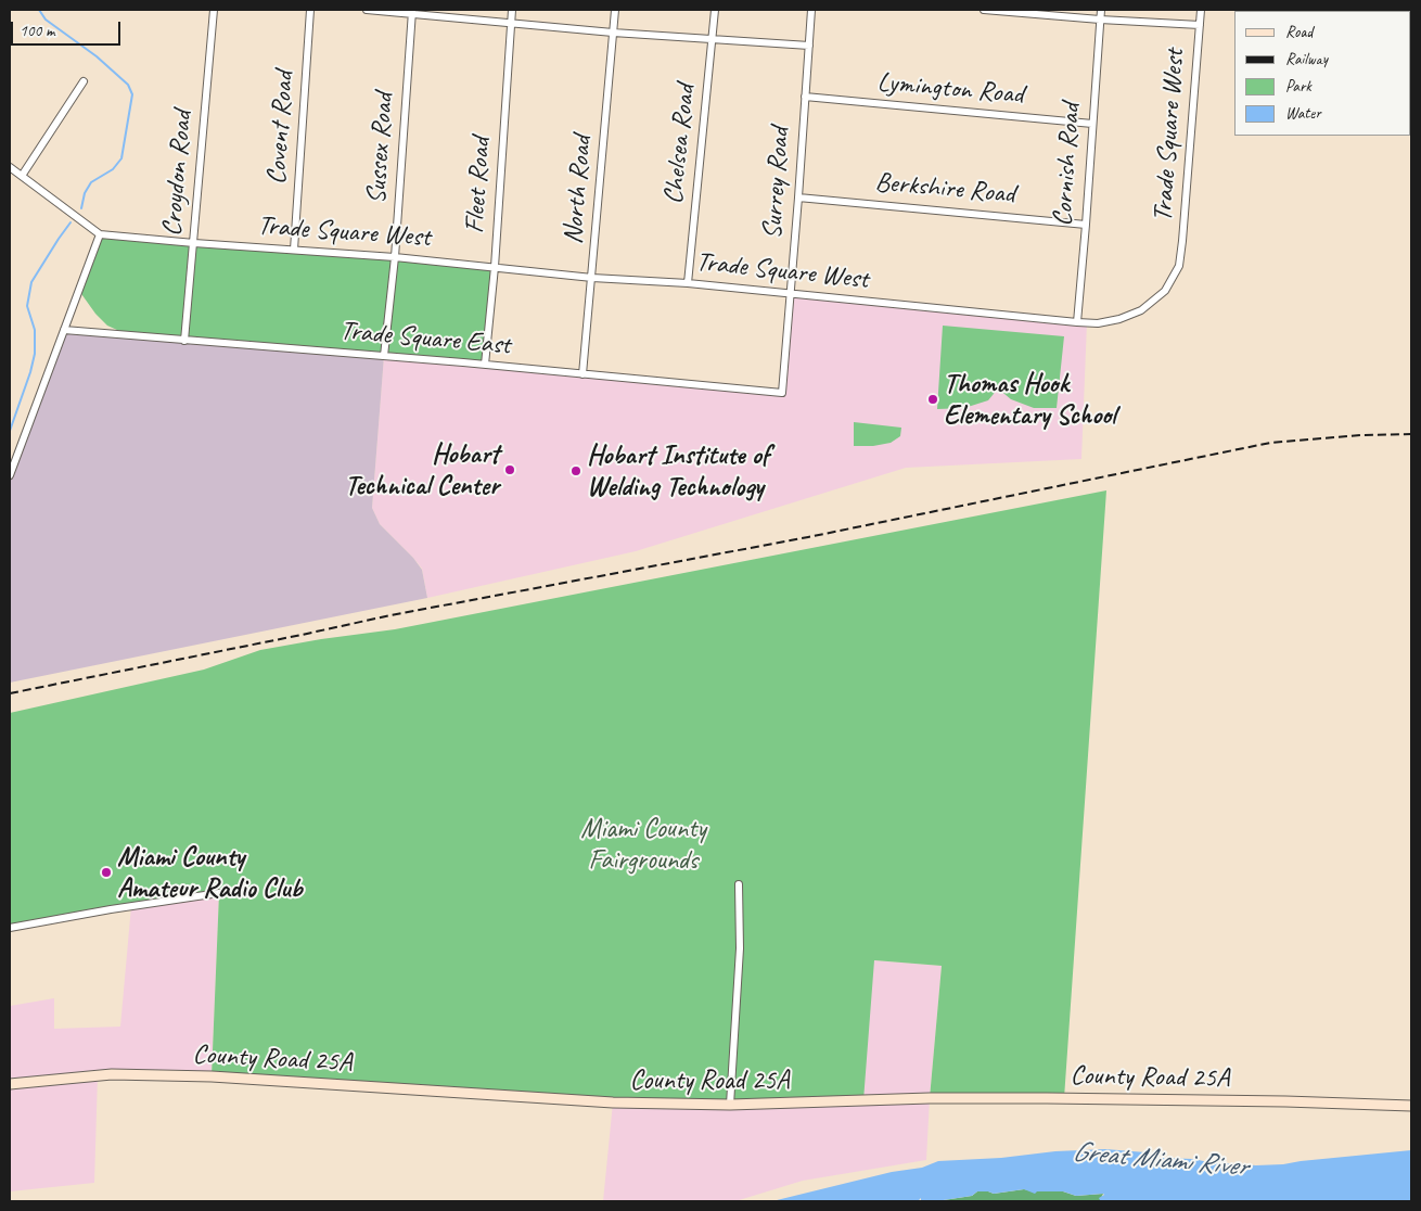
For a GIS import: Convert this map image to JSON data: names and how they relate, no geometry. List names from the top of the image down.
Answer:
{
  "streets": {
    "main road": ["County Road 25A"],
    "street": [
      "Lymington Road",
      "Covent Road",
      "Trade Square West",
      "Chelsea Road",
      "Sussex Road",
      "Cornish Road",
      "Croydon Road",
      "Surrey Road",
      "Fleet Road",
      "Berkshire Road",
      "North Road",
      "Trade Square East"
    ]
  },
  "crossings": [
    ["Lymington Road", "Cornish Road"],
    ["Lymington Road", "Surrey Road"],
    ["Covent Road", "Trade Square West"],
    ["Trade Square West", "Chelsea Road"],
    ["Trade Square West", "Sussex Road"],
    ["Trade Square West", "Cornish Road"],
    ["Trade Square West", "Croydon Road"],
    ["Trade Square West", "Surrey Road"],
    ["Trade Square West", "Fleet Road"],
    ["Trade Square West", "North Road"],
    ["Sussex Road", "Trade Square East"],
    ["Cornish Road", "Berkshire Road"],
    ["Croydon Road", "Trade Square East"],
    ["Surrey Road", "Berkshire Road"],
    ["Surrey Road", "Trade Square East"],
    ["Fleet Road", "Trade Square East"],
    ["North Road", "Trade Square East"]
  ],
  "water": ["Great Miami River"],
  "parks": ["Miami County Fairgrounds"],
  "places": [
    "Thomas Hook Elementary School",
    "Hobart Technical Center",
    "Hobart Institute of Welding Technology",
    "Miami County Amateur Radio Club"
  ],
  "legend": [
    "Road",
    "Railway",
    "Park",
    "Water"
  ],
  "scale_bar": "100 m"
}
